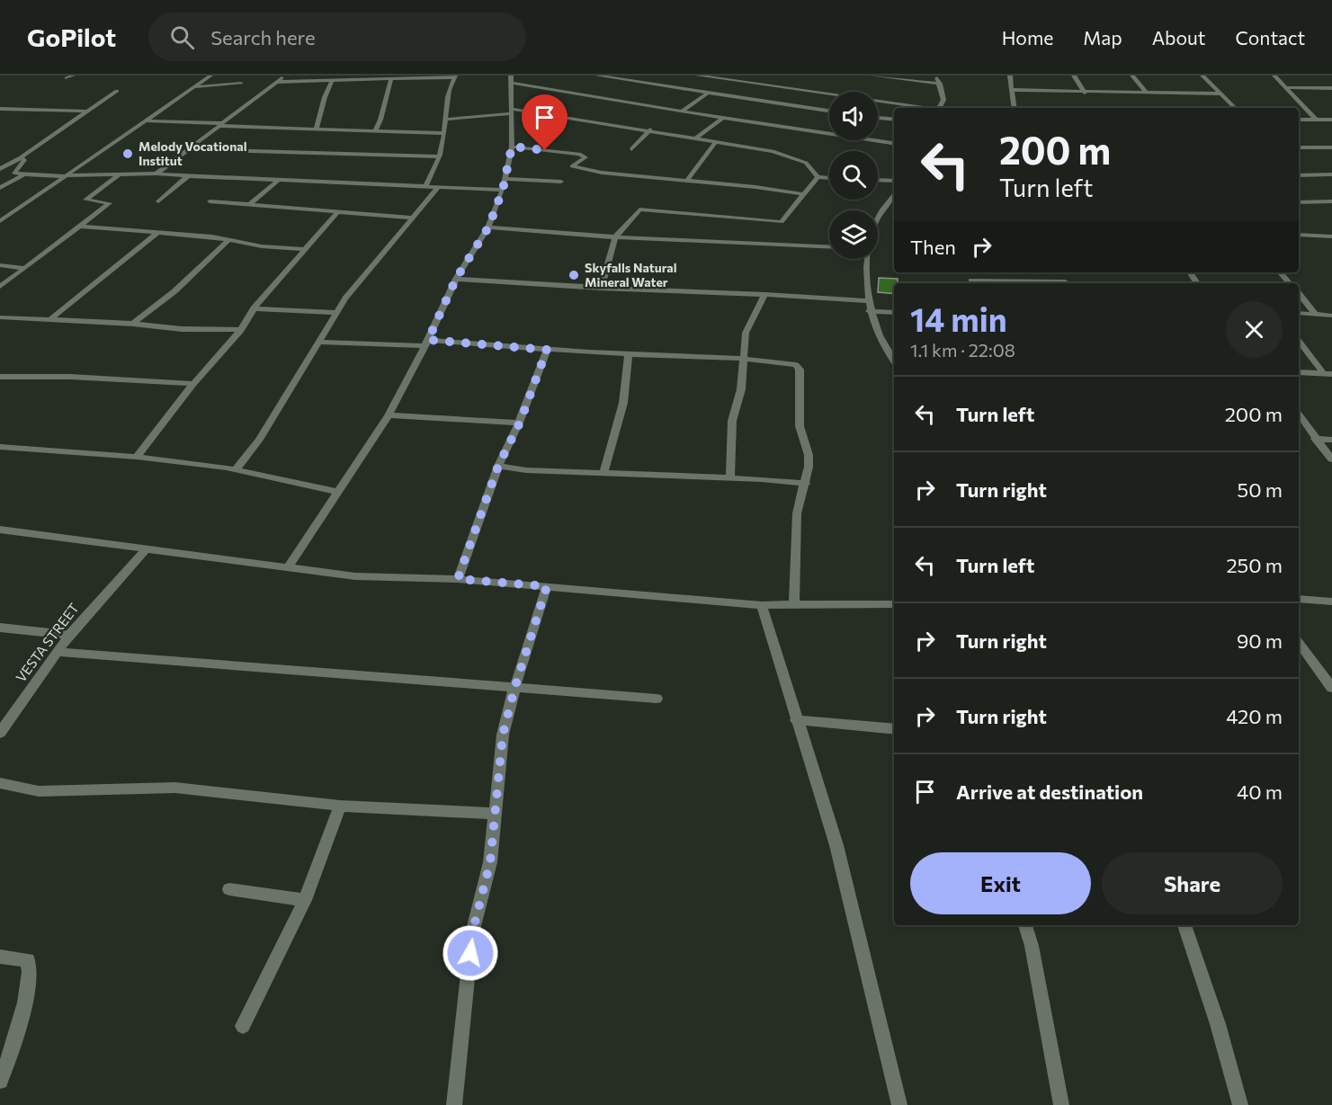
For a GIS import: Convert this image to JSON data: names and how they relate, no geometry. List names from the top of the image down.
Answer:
{
  "streets": {
    "street": ["VESTA STREET"]
  },
  "places": ["Melody Vocational Institut", "Skyfalls Natural Mineral Water"],
  "page": {
    "header": "GoPilot",
    "search": "Search here",
    "nav": [
      "Home",
      "Map",
      "About",
      "Contact"
    ],
    "turn": ["200 m", "Turn left"],
    "then": "Then",
    "heading": ["14 min", "1.1 km · 22:08"],
    "list": [
      {
        "name": "Turn left",
        "value": "200 m"
      },
      {
        "name": "Turn right",
        "value": "50 m"
      },
      {
        "name": "Turn left",
        "value": "250 m"
      },
      {
        "name": "Turn right",
        "value": "90 m"
      },
      {
        "name": "Turn right",
        "value": "420 m"
      },
      {
        "name": "Arrive at destination",
        "value": "40 m"
      }
    ],
    "buttons": ["Exit", "Share"]
  }
}
